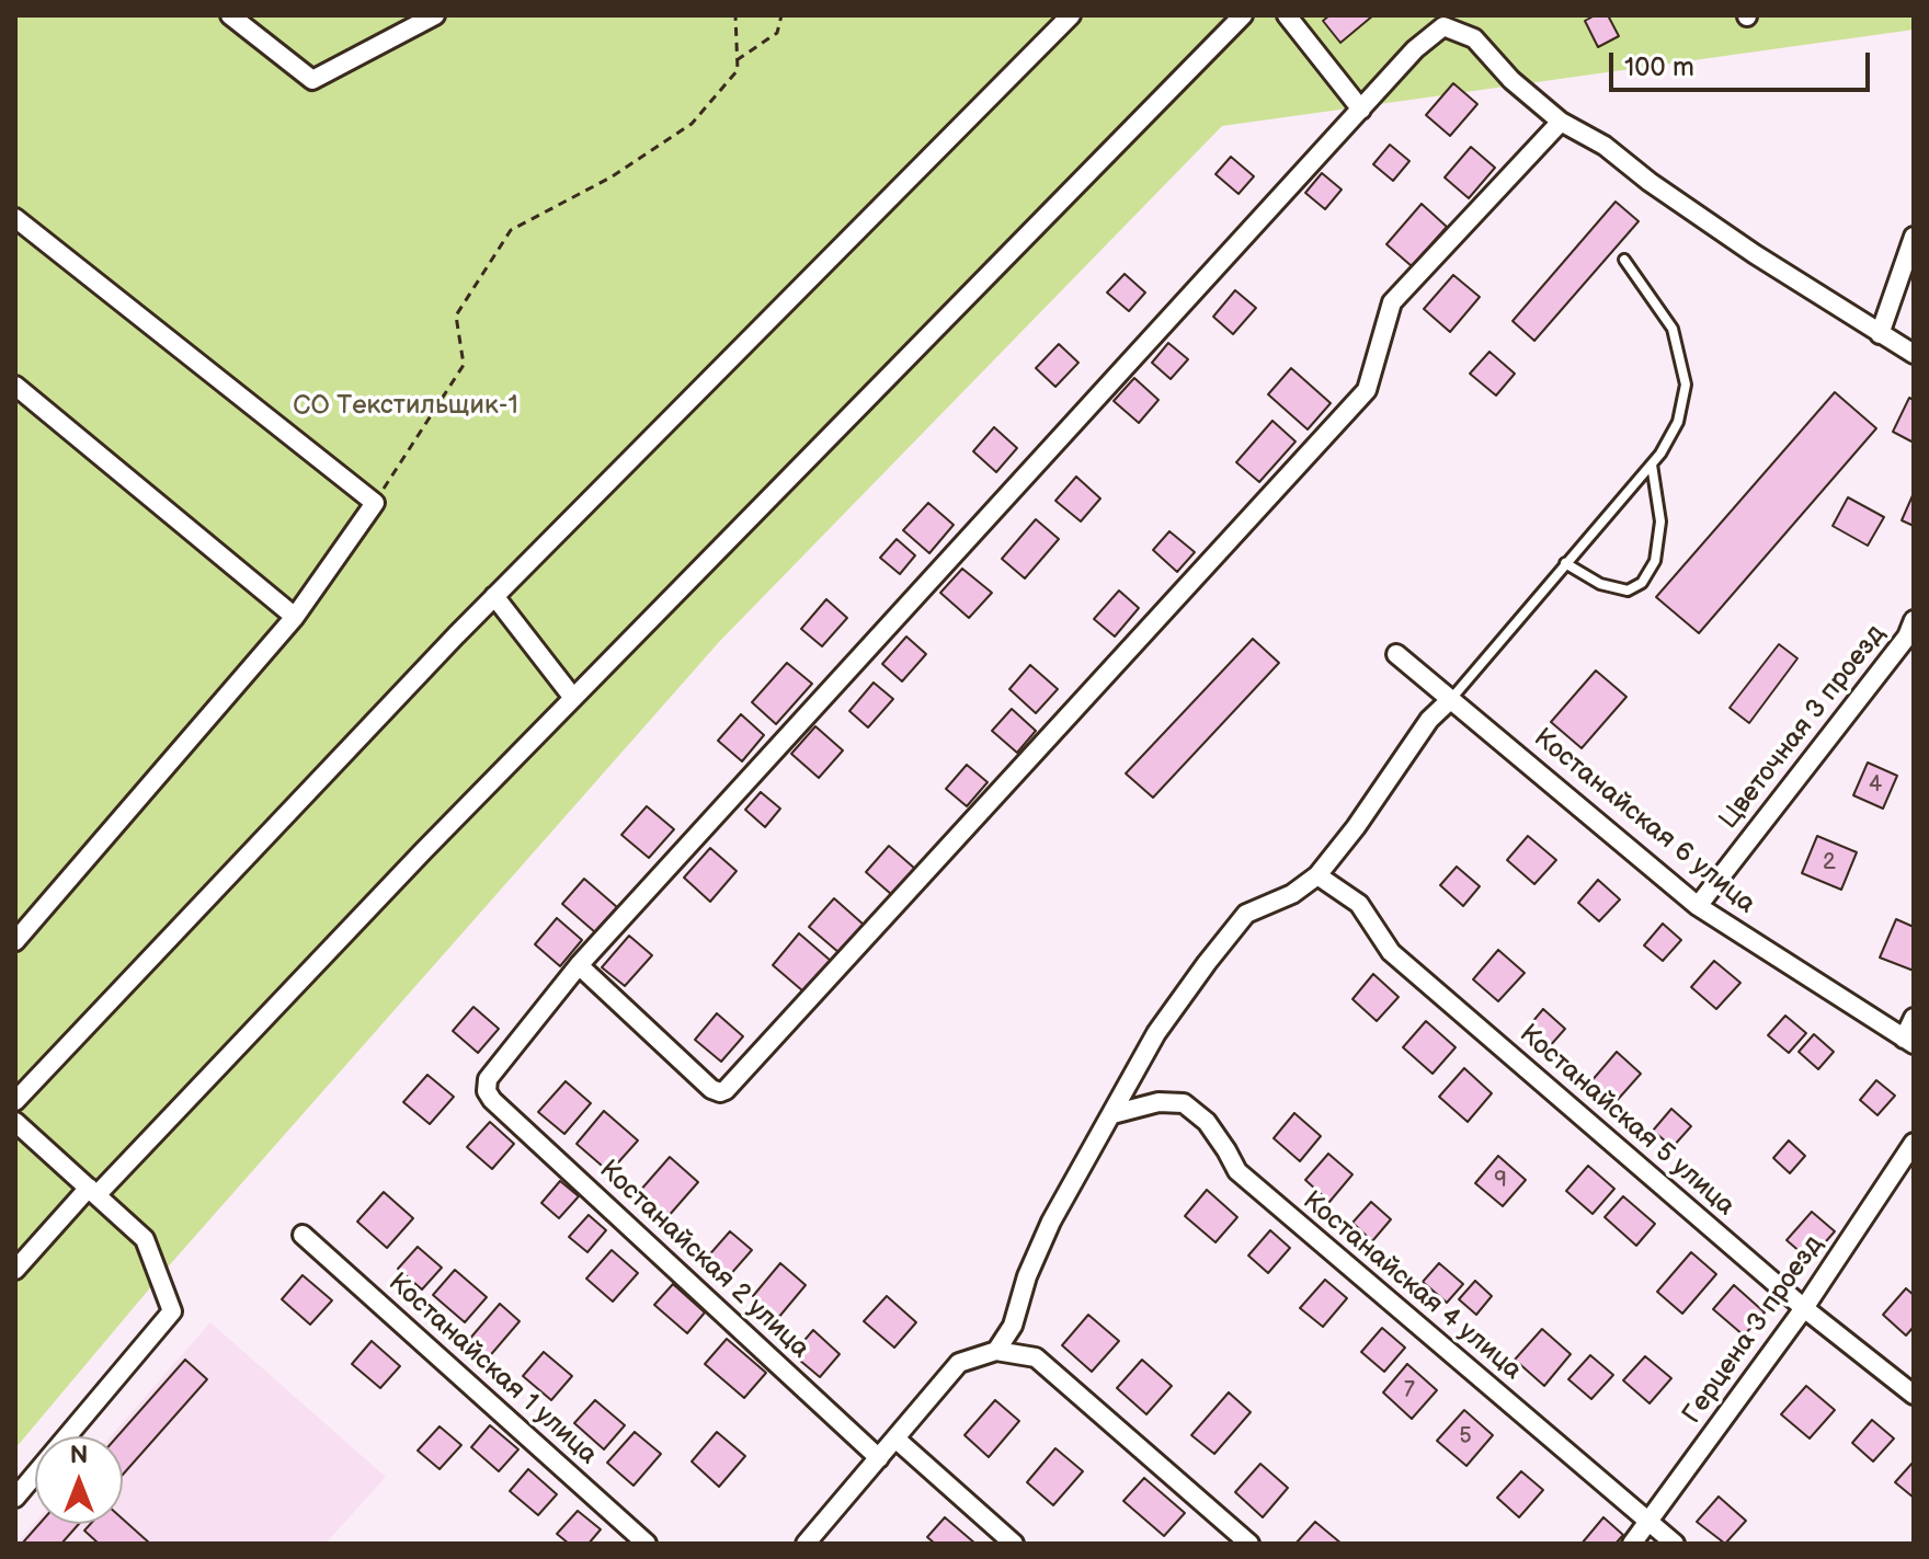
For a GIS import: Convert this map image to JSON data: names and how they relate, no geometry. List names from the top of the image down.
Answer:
{
  "streets": {
    "street": [
      "Цветочная 3 проезд",
      "Костанайская 6 улица",
      "Костанайская 5 улица",
      "Костанайская 2 улица",
      "Костанайская 4 улица",
      "Герцена 3 проезд",
      "Костанайская 1 улица"
    ]
  },
  "crossings": [
    ["Цветочная 3 проезд", "Костанайская 6 улица"],
    ["Костанайская 5 улица", "Герцена 3 проезд"],
    ["Костанайская 4 улица", "Герцена 3 проезд"]
  ],
  "parks": ["СО Текстильщик-1"],
  "house_numbers": [
    "4",
    "2",
    "9",
    "7",
    "5"
  ],
  "scale_bar": "100 m",
  "north": "top"
}
